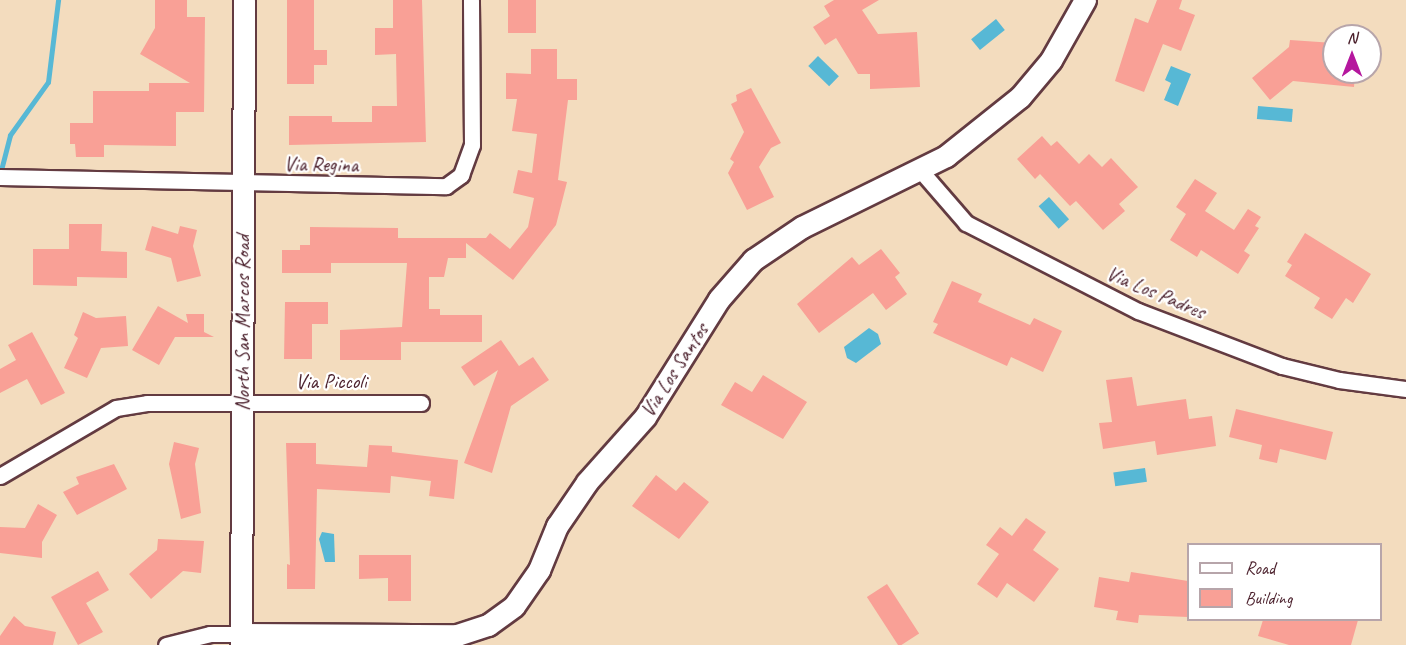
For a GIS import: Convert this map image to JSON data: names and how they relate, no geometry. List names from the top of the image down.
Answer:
{
  "streets": {
    "street": [
      "Via Regina",
      "Via Los Padres",
      "North San Marcos Road",
      "Via Los Santos",
      "Via Piccoli"
    ]
  },
  "crossings": [
    ["Via Regina", "North San Marcos Road"],
    ["Via Los Padres", "Via Los Santos"],
    ["North San Marcos Road", "Via Los Santos"],
    ["North San Marcos Road", "Via Piccoli"]
  ],
  "legend": ["Road", "Building"],
  "north": "top"
}
